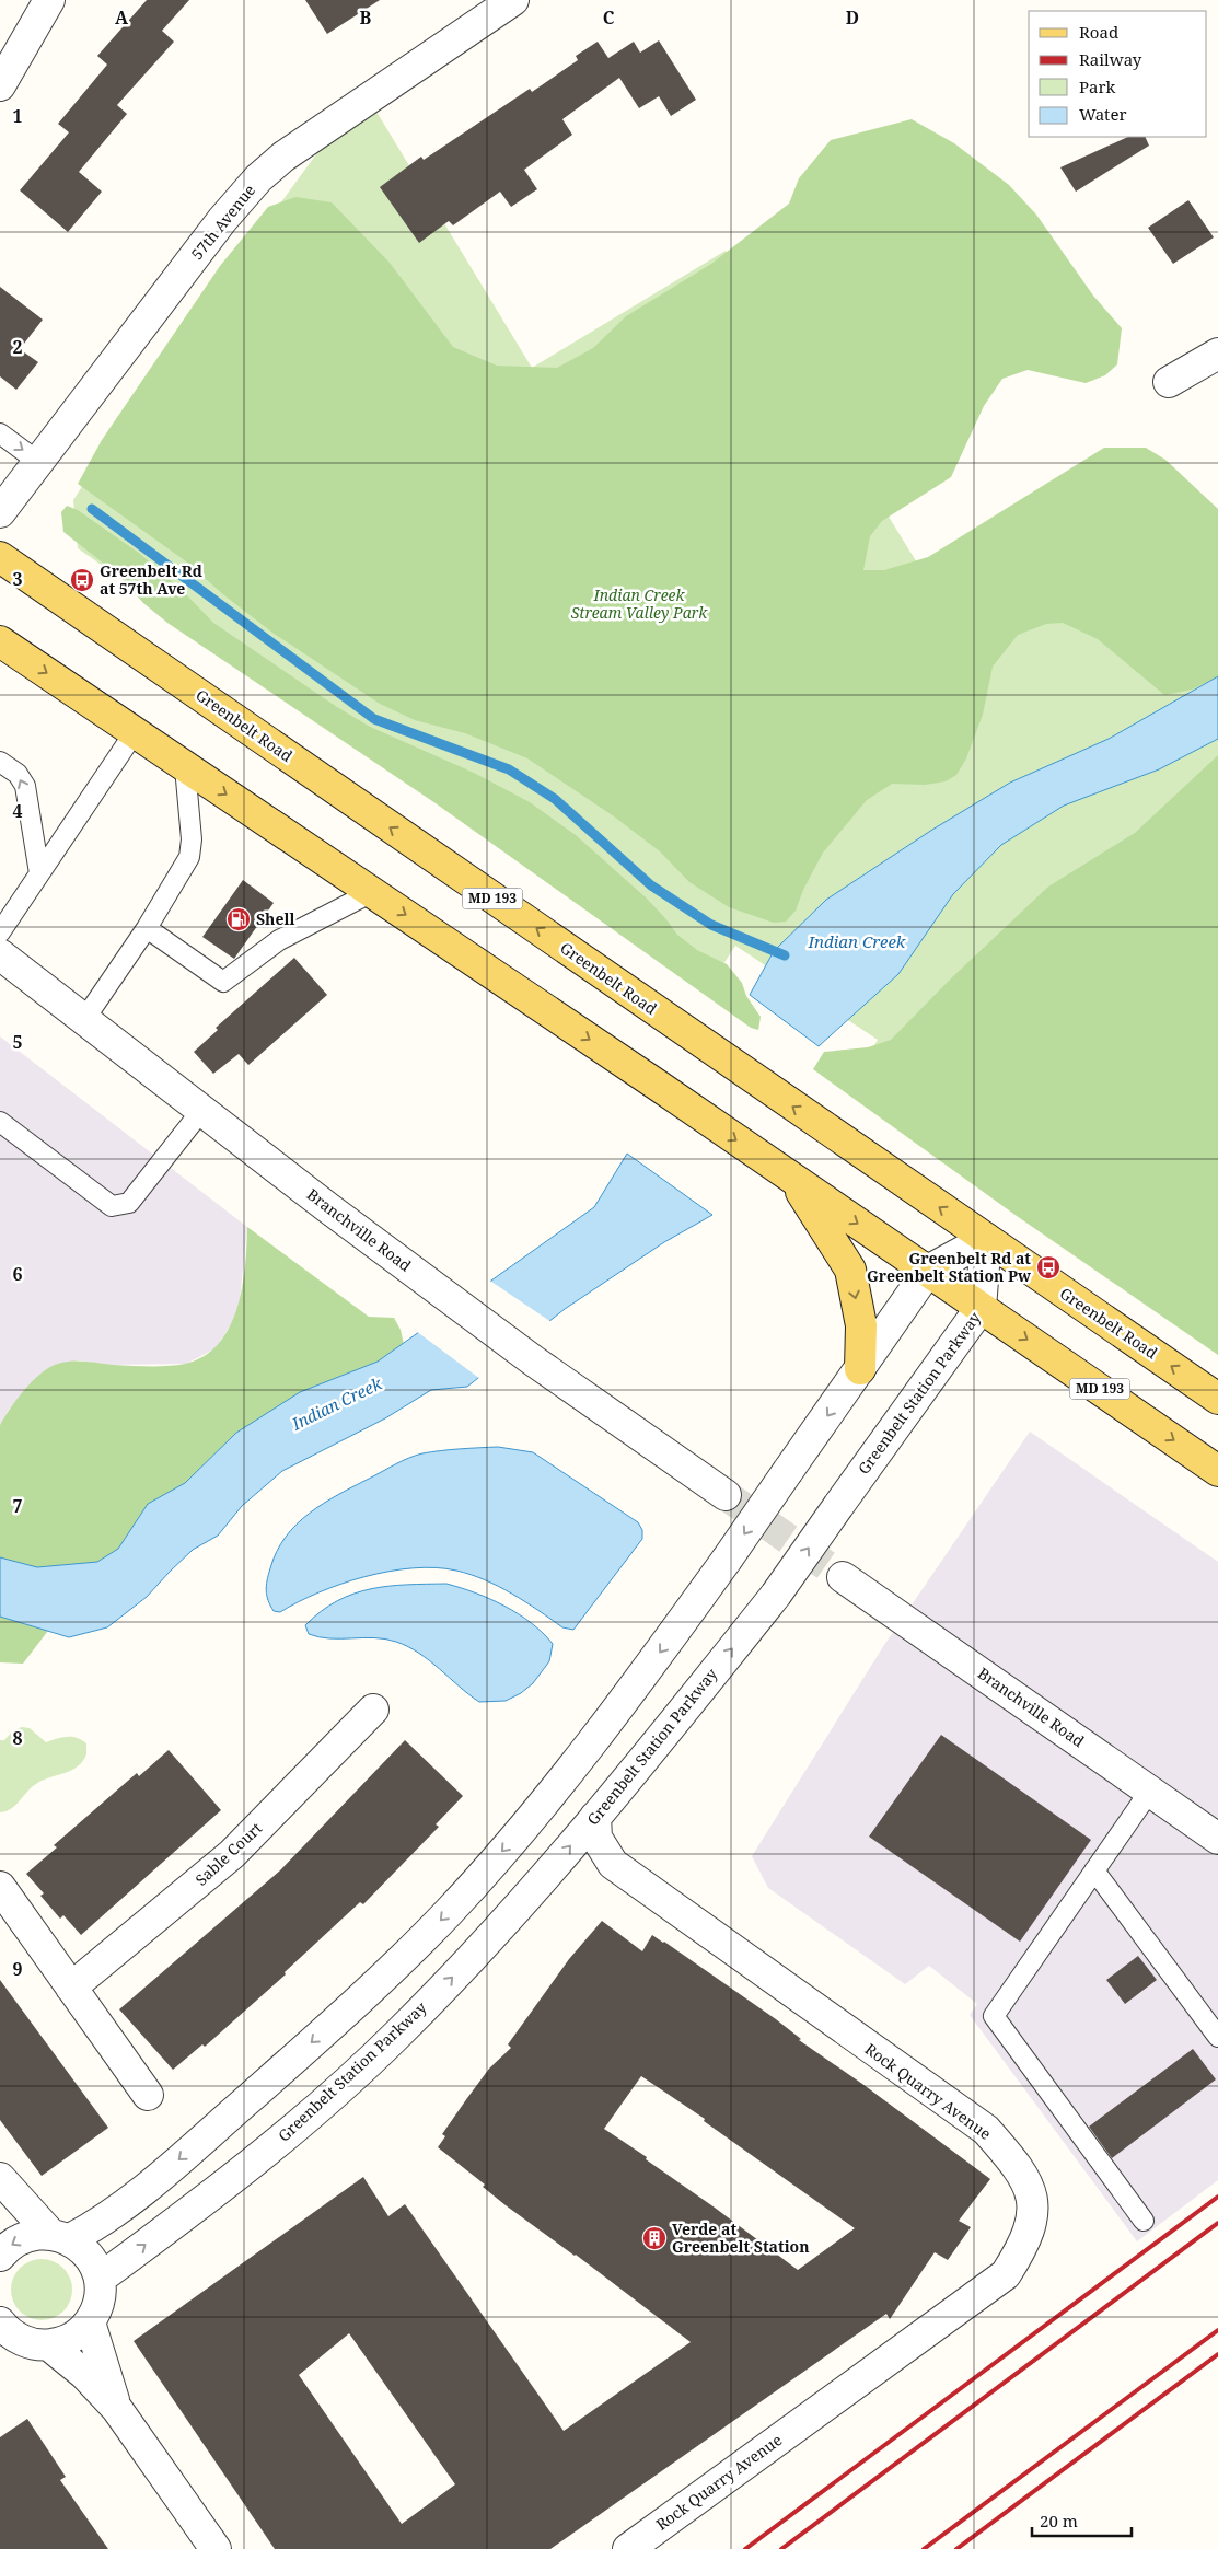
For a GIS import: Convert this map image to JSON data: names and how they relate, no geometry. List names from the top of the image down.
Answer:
{
  "streets": {
    "main road": ["Greenbelt Road", "MD 193"],
    "street": [
      "57th Avenue",
      "Branchville Road",
      "Greenbelt Station Parkway",
      "Sable Court",
      "Rock Quarry Avenue"
    ]
  },
  "crossings": [
    ["Greenbelt Road", "Greenbelt Station Parkway"],
    ["MD 193", "Greenbelt Station Parkway"],
    ["Greenbelt Station Parkway", "Rock Quarry Avenue"]
  ],
  "water": ["Indian Creek"],
  "parks": ["Indian Creek Stream Valley Park"],
  "places": {
    "bus stop": ["Greenbelt Rd at 57th Ave", "Greenbelt Rd at Greenbelt Station Pw"],
    "fuel station": ["Shell"],
    "building": ["Verde at Greenbelt Station"]
  },
  "legend": [
    "Road",
    "Railway",
    "Park",
    "Water"
  ],
  "scale_bar": "20 m",
  "grid": {
    "columns": [
      "A",
      "B",
      "C",
      "D"
    ],
    "rows": [
      "1",
      "2",
      "3",
      "4",
      "5",
      "6",
      "7",
      "8",
      "9"
    ]
  }
}
